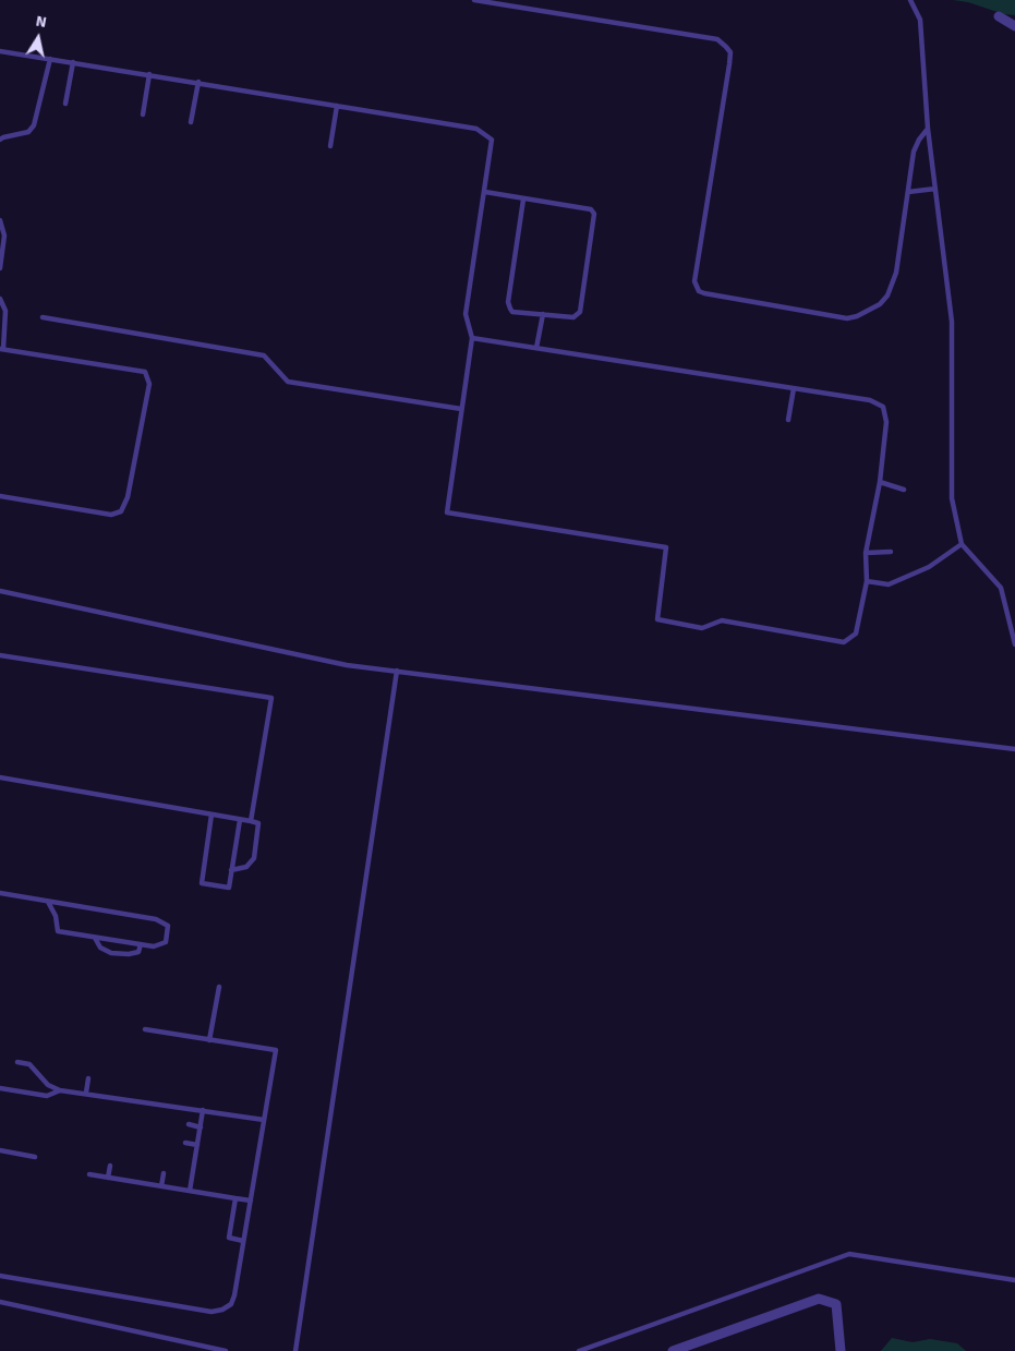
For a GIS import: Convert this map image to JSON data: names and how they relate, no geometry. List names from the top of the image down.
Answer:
{
  "north": "top"
}
